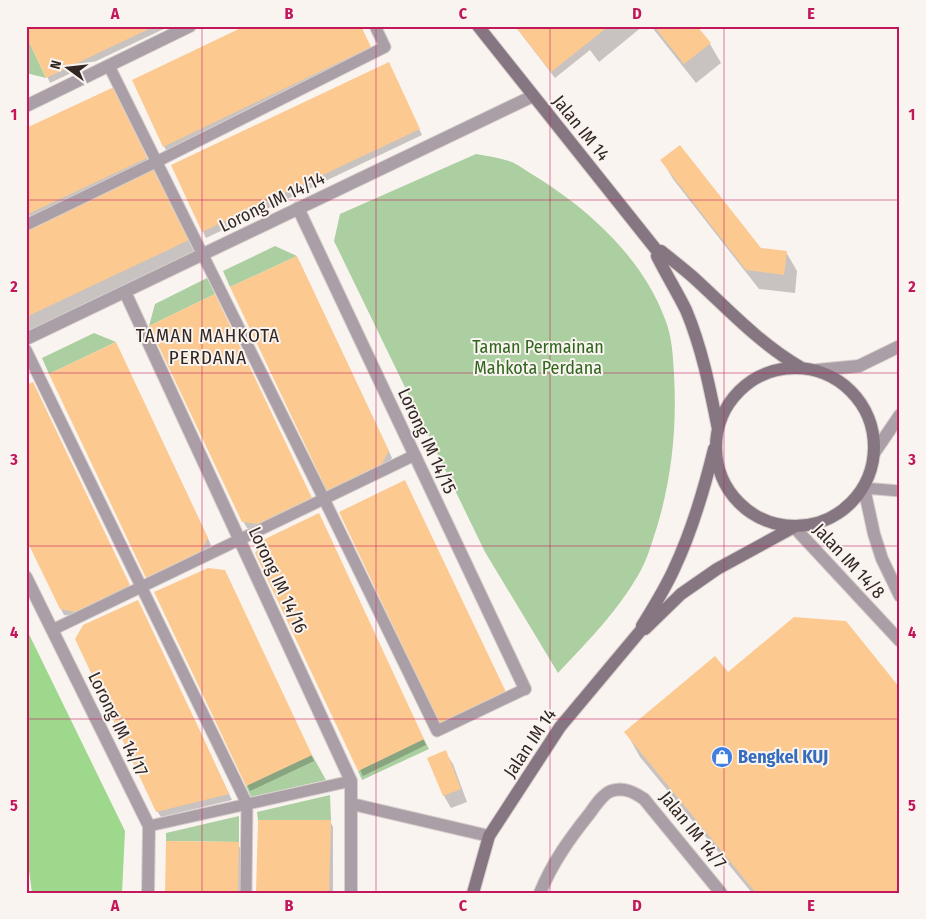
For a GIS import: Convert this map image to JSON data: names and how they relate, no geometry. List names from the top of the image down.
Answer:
{
  "streets": {
    "street": [
      "Jalan IM 14",
      "Lorong IM 14/14",
      "Lorong IM 14/15",
      "Jalan IM 14/8",
      "Lorong IM 14/16",
      "Lorong IM 14/17",
      "Jalan IM 14/7"
    ]
  },
  "crossings": [
    ["Jalan IM 14", "Lorong IM 14/14"],
    ["Lorong IM 14/14", "Lorong IM 14/15"],
    ["Lorong IM 14/14", "Lorong IM 14/16"]
  ],
  "districts": ["TAMAN MAHKOTA PERDANA"],
  "parks": ["Taman Permainan Mahkota Perdana"],
  "places": {
    "shop": ["Bengkel KUJ"]
  },
  "north": "left",
  "grid": {
    "columns": [
      "A",
      "B",
      "C",
      "D",
      "E"
    ],
    "rows": [
      "1",
      "2",
      "3",
      "4",
      "5"
    ]
  }
}
